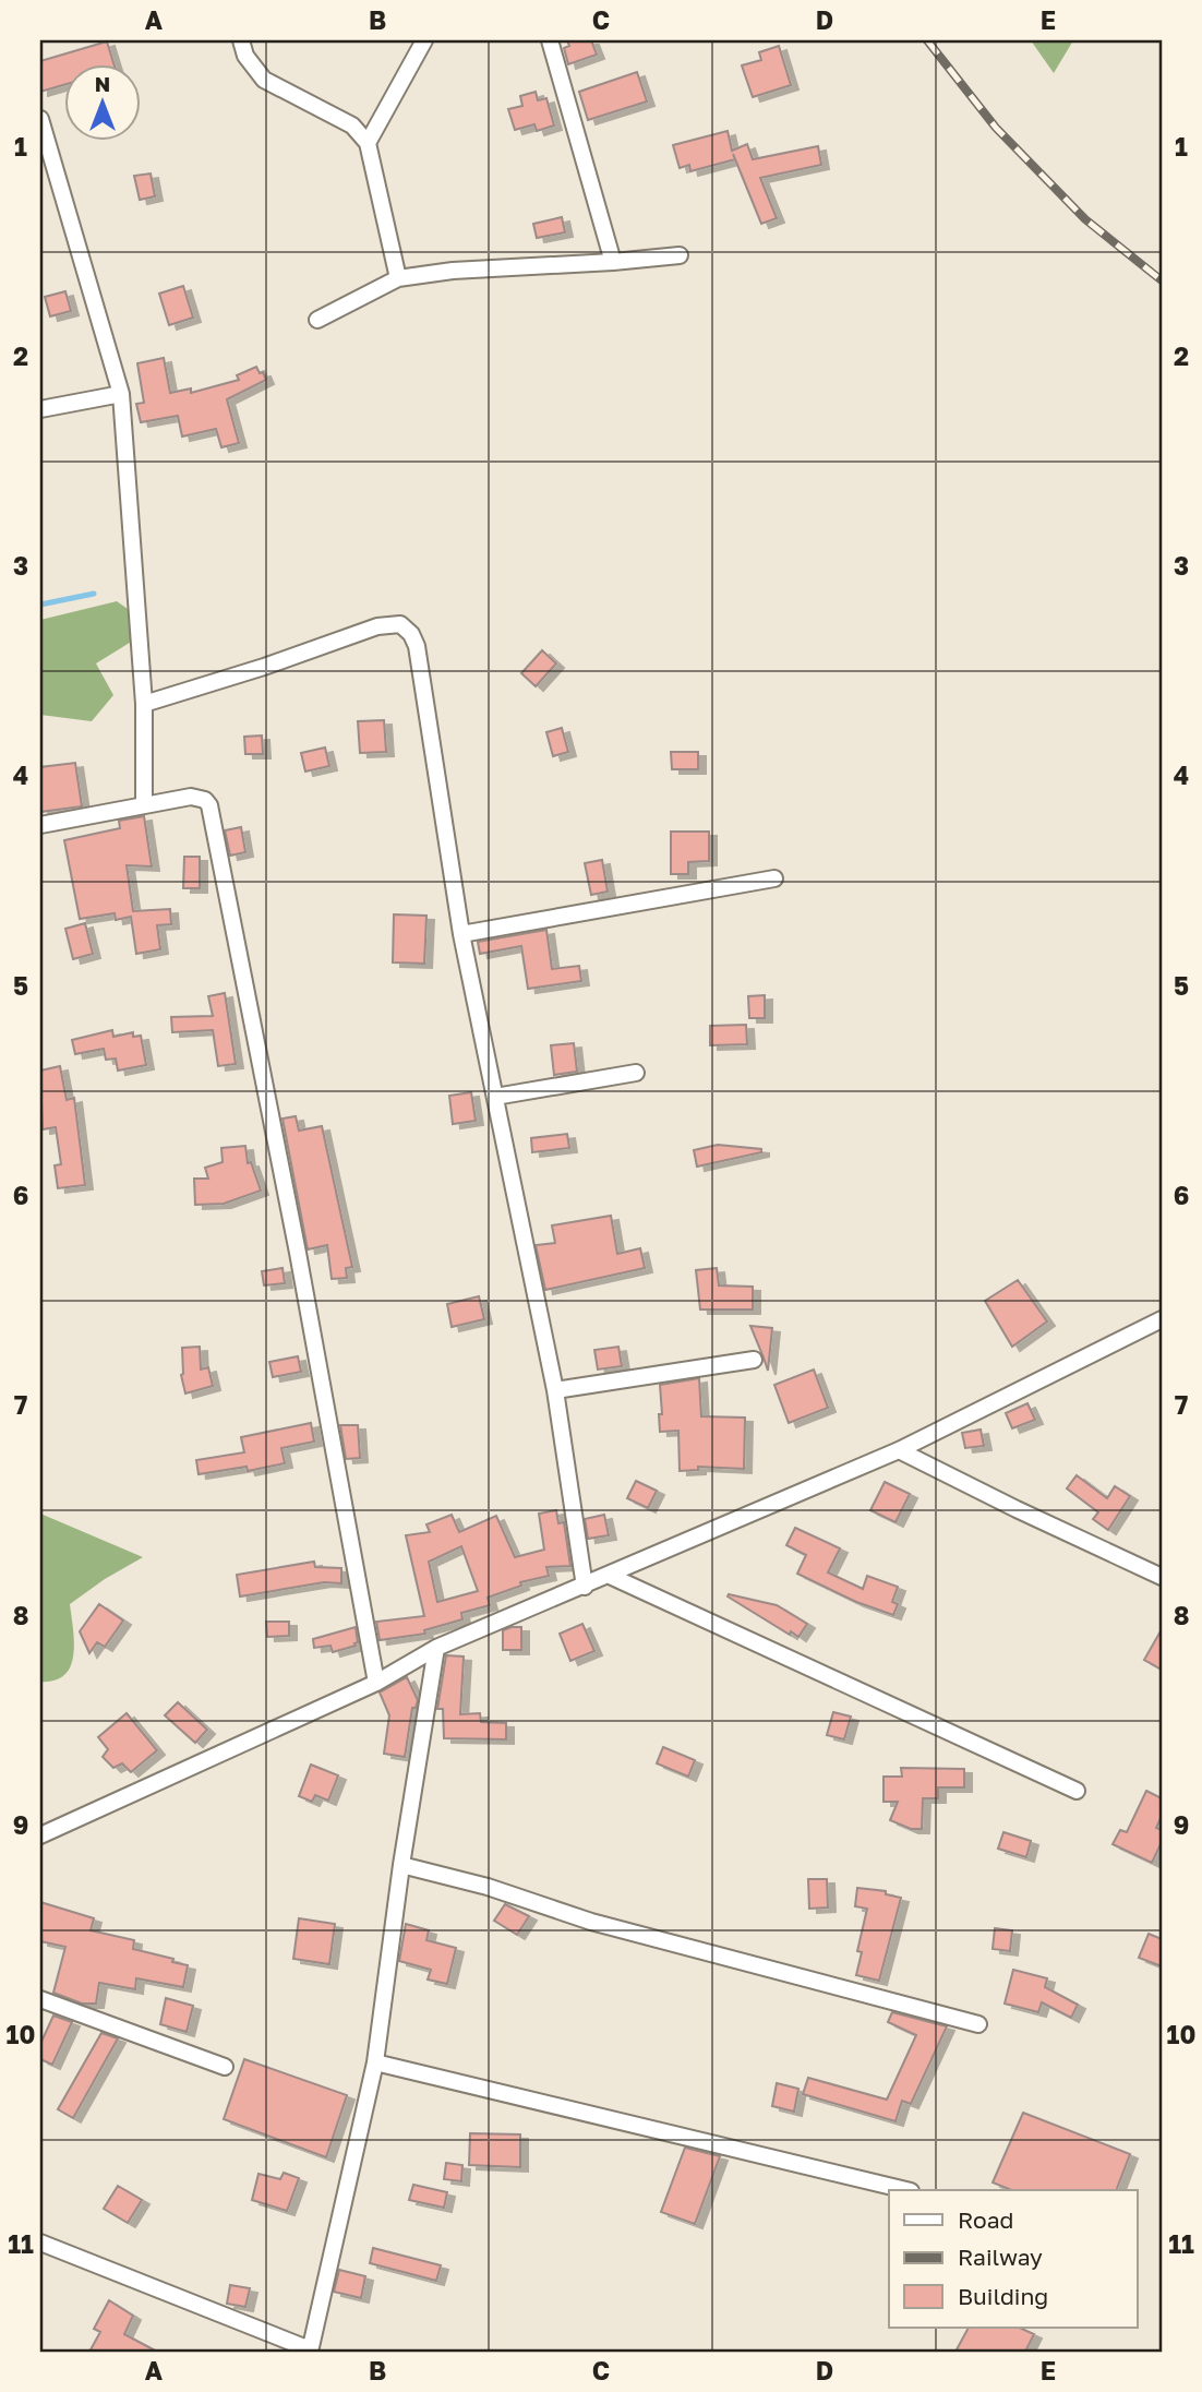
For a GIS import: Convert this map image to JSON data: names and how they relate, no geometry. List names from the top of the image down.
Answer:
{
  "legend": ["Road", "Railway", "Building"],
  "north": "top",
  "grid": {
    "columns": [
      "A",
      "B",
      "C",
      "D",
      "E"
    ],
    "rows": [
      "1",
      "2",
      "3",
      "4",
      "5",
      "6",
      "7",
      "8",
      "9",
      "10",
      "11"
    ]
  }
}
